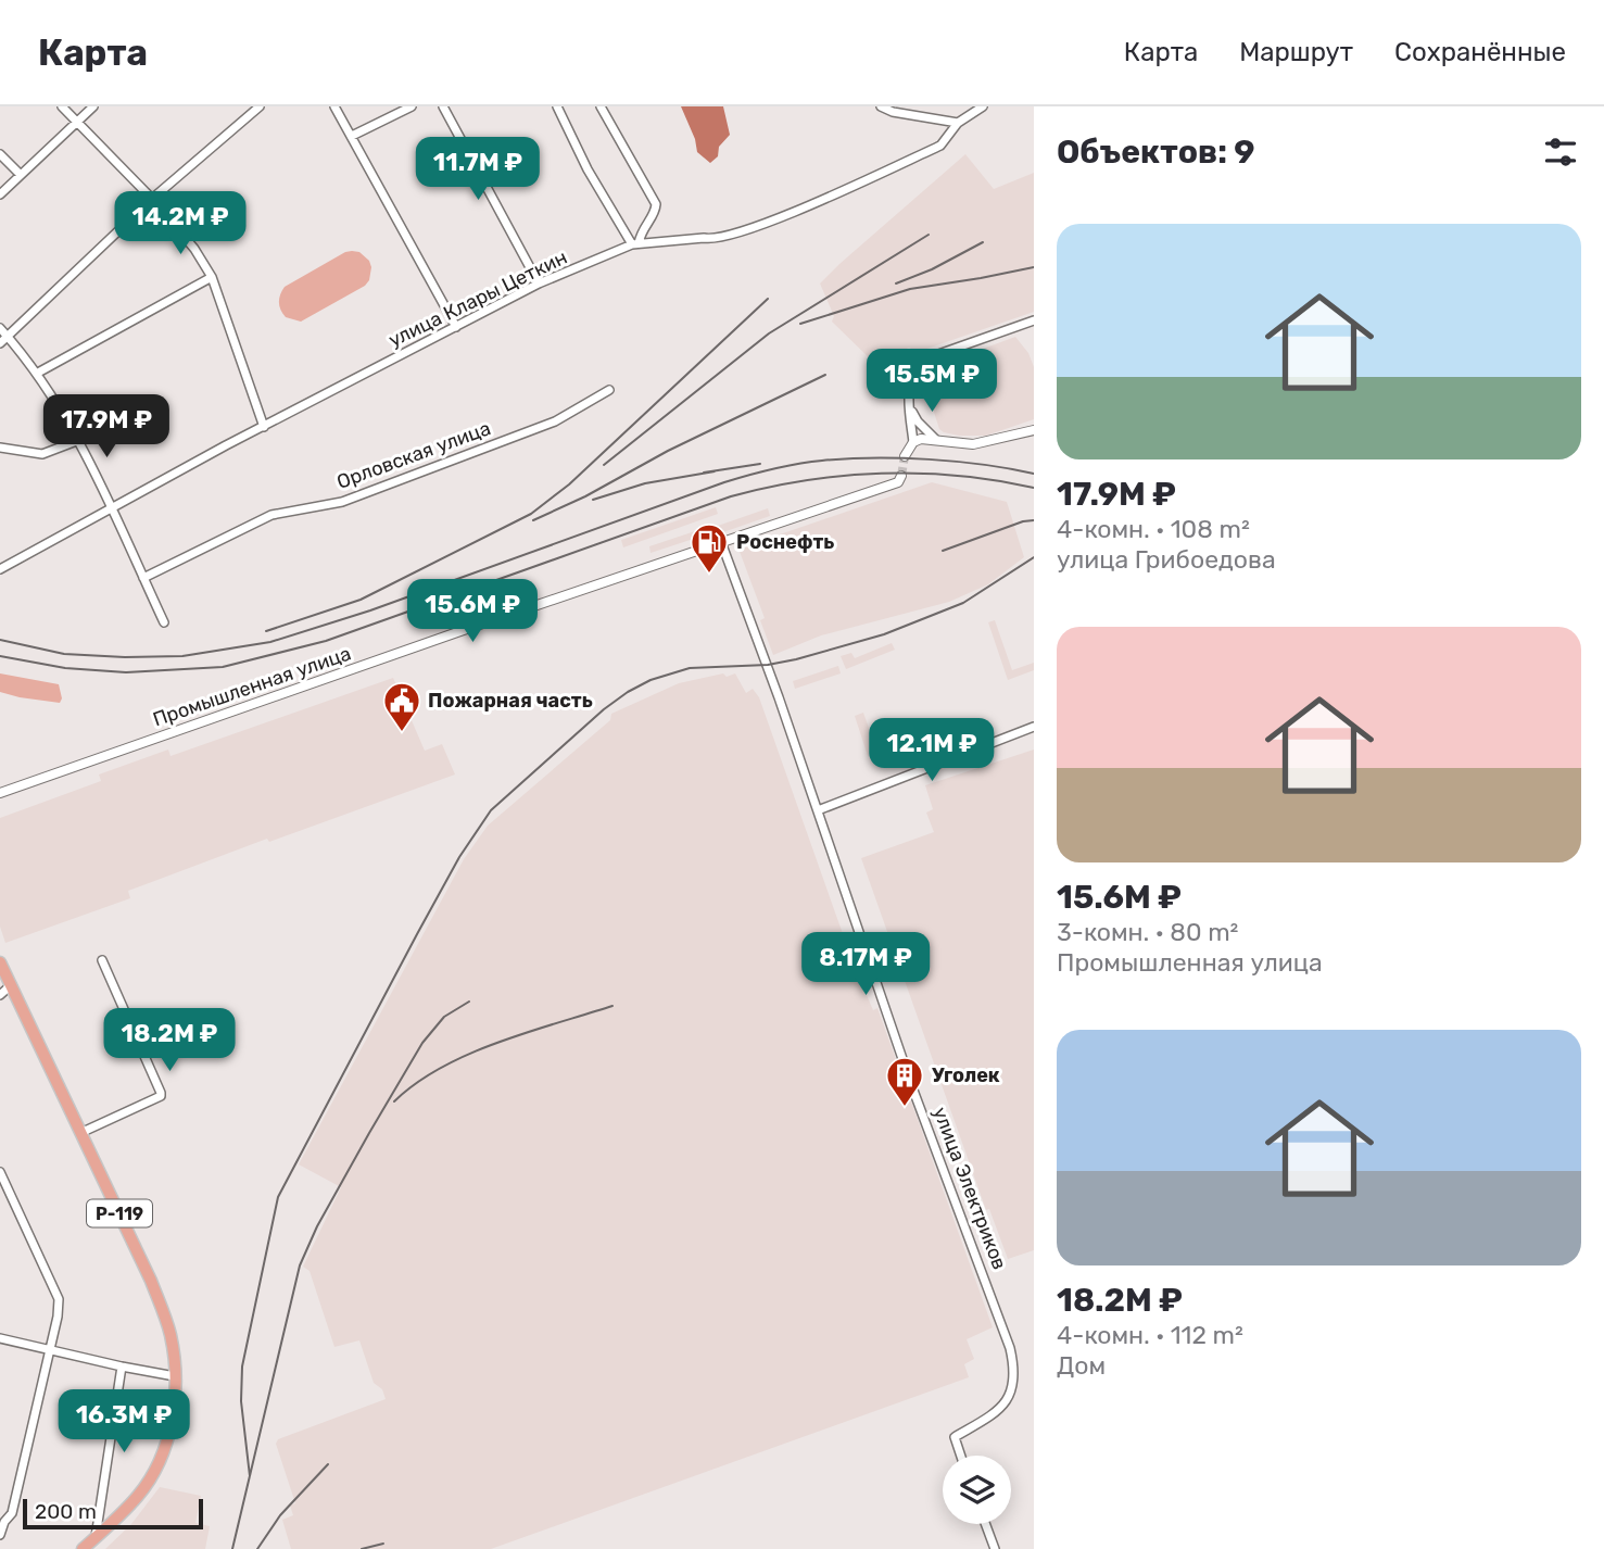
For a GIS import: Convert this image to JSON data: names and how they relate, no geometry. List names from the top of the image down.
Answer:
{
  "streets": {
    "highway": ["Р-119"],
    "street": [
      "улица Клары Цеткин",
      "Орловская улица",
      "Промышленная улица",
      "улица Электриков"
    ]
  },
  "crossings": [
    ["Промышленная улица", "улица Электриков"]
  ],
  "places": {
    "fuel station": ["Роснефть"],
    "public building": ["Пожарная часть"],
    "building": ["Уголек"]
  },
  "scale_bar": "200 m",
  "page": {
    "header": "Карта",
    "nav": ["Карта", "Маршрут", "Сохранённые"],
    "heading": "Объектов: 9",
    "price": [
      "11.7M ₽",
      "14.2M ₽",
      "15.5M ₽",
      "17.9M ₽",
      "15.6M ₽",
      "12.1M ₽",
      "8.17M ₽",
      "18.2M ₽",
      "16.3M ₽"
    ],
    "list": [
      {
        "name": "17.9M ₽",
        "note": "4-комн. · 108 m² · улица Грибоедова"
      },
      {
        "name": "15.6M ₽",
        "note": "3-комн. · 80 m² · Промышленная улица"
      },
      {
        "name": "18.2M ₽",
        "note": "4-комн. · 112 m² · Дом"
      }
    ],
    "scale": "200 m"
  }
}
